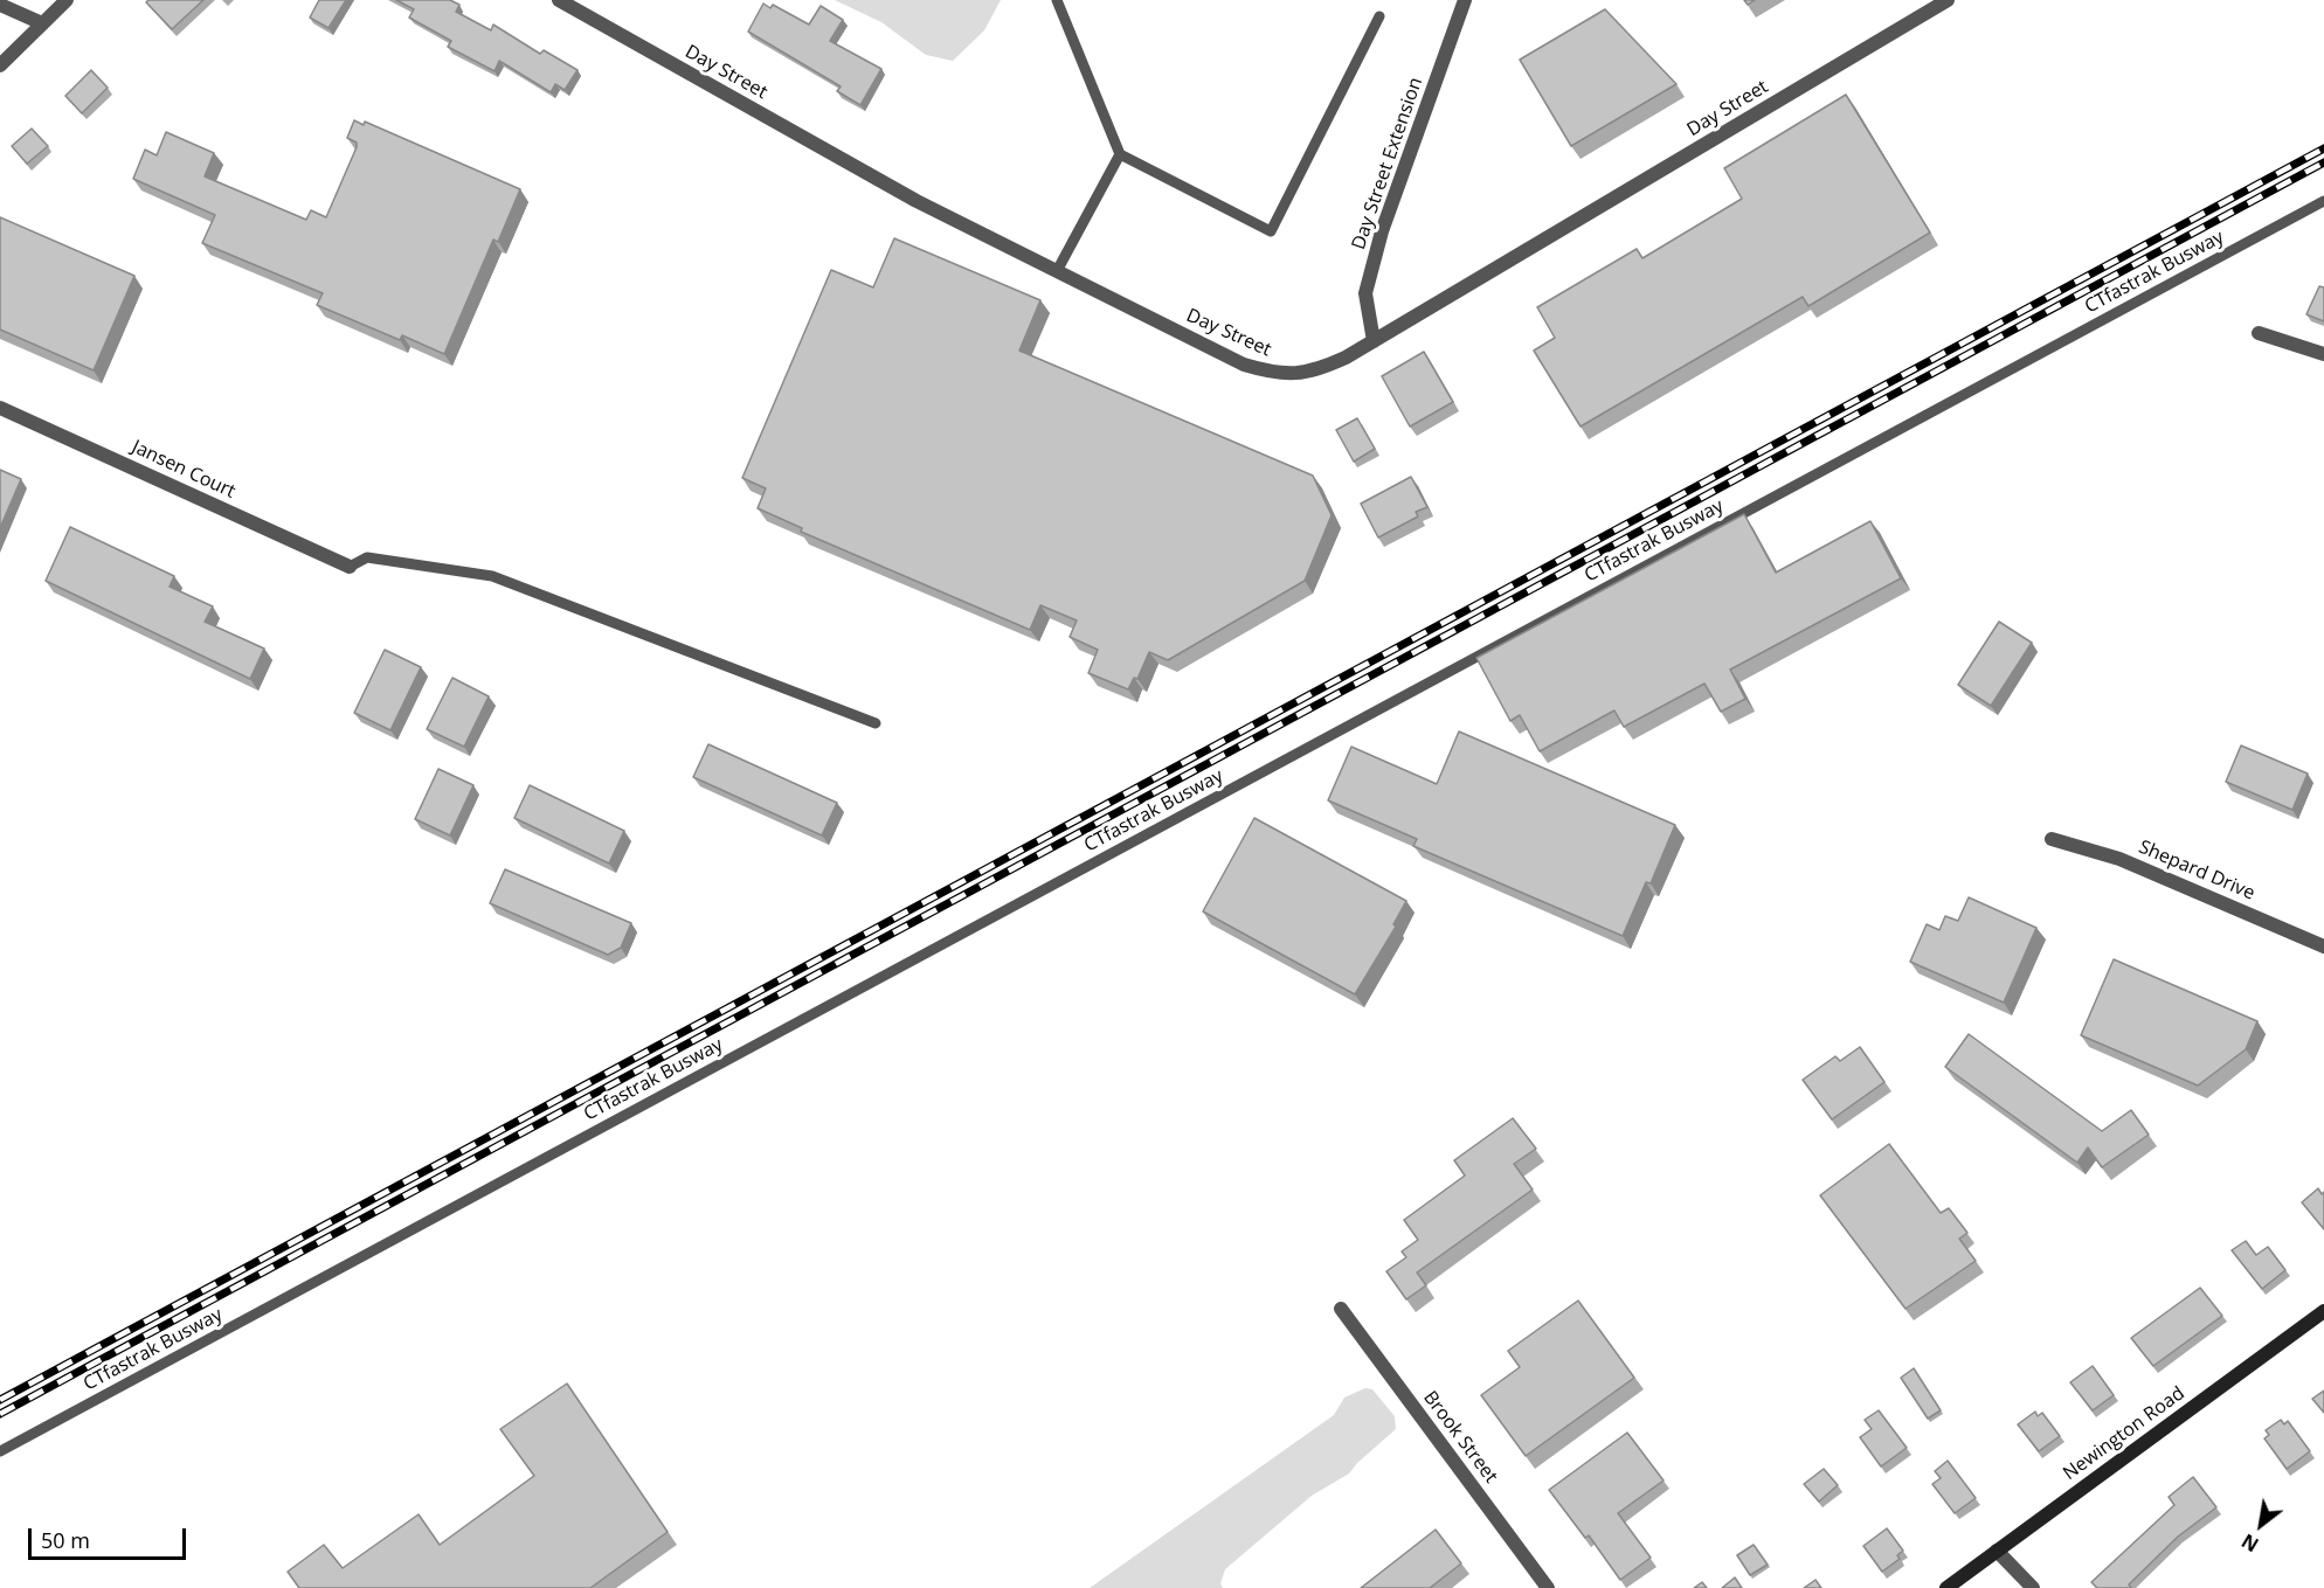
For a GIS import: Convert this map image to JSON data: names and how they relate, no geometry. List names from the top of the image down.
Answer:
{
  "streets": {
    "main road": ["Newington Road"],
    "street": [
      "Day Street",
      "Day Street Extension",
      "Jansen Court",
      "Shepard Drive",
      "Brook Street"
    ],
    "lane": ["CTfastrak Busway"]
  },
  "crossings": [
    ["Day Street", "Day Street Extension"]
  ],
  "scale_bar": "50 m",
  "north": "bottom left"
}
